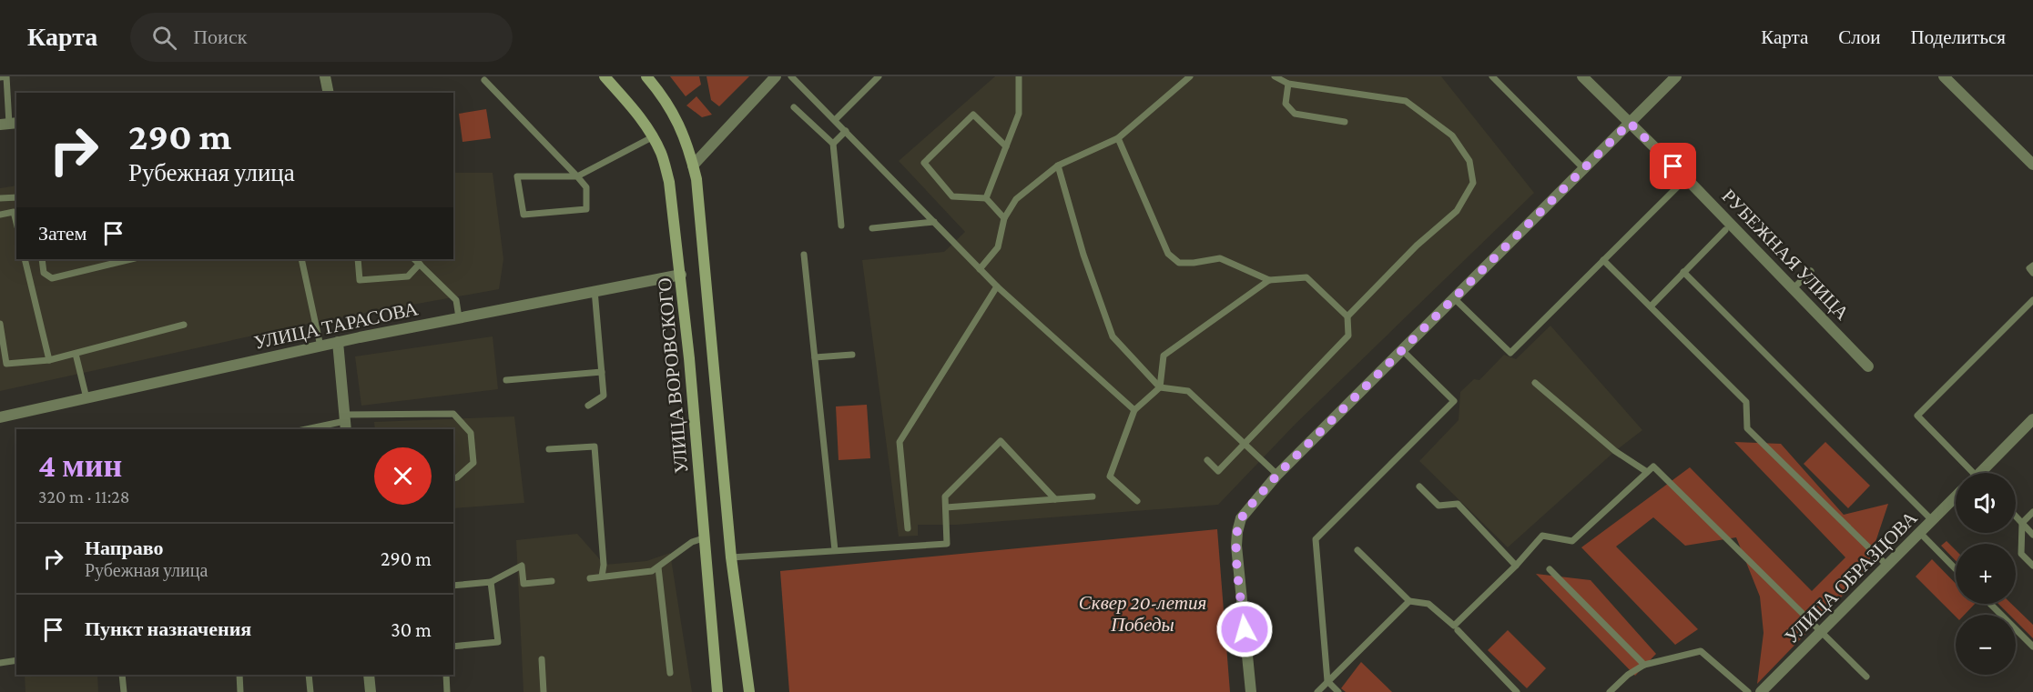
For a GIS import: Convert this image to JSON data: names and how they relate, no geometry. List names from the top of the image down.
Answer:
{
  "streets": {
    "main road": ["УЛИЦА ВОРОВСКОГО"],
    "street": ["РУБЕЖНАЯ УЛИЦА", "УЛИЦА ТАРАСОВА", "УЛИЦА ОБРАЗЦОВА"]
  },
  "crossings": [
    ["УЛИЦА ТАРАСОВА", "УЛИЦА ВОРОВСКОГО"]
  ],
  "parks": ["Сквер 20-летия Победы"],
  "page": {
    "header": "Карта",
    "search": "Поиск",
    "nav": ["Карта", "Слои", "Поделиться"],
    "turn": ["290 m", "Рубежная улица"],
    "then": "Затем",
    "heading": ["4 мин", "320 m · 11:28"],
    "map_buttons": ["+", "−"],
    "list": [
      {
        "name": "Направо",
        "note": "Рубежная улица",
        "value": "290 m"
      },
      {
        "name": "Пункт назначения",
        "value": "30 m"
      }
    ]
  }
}
